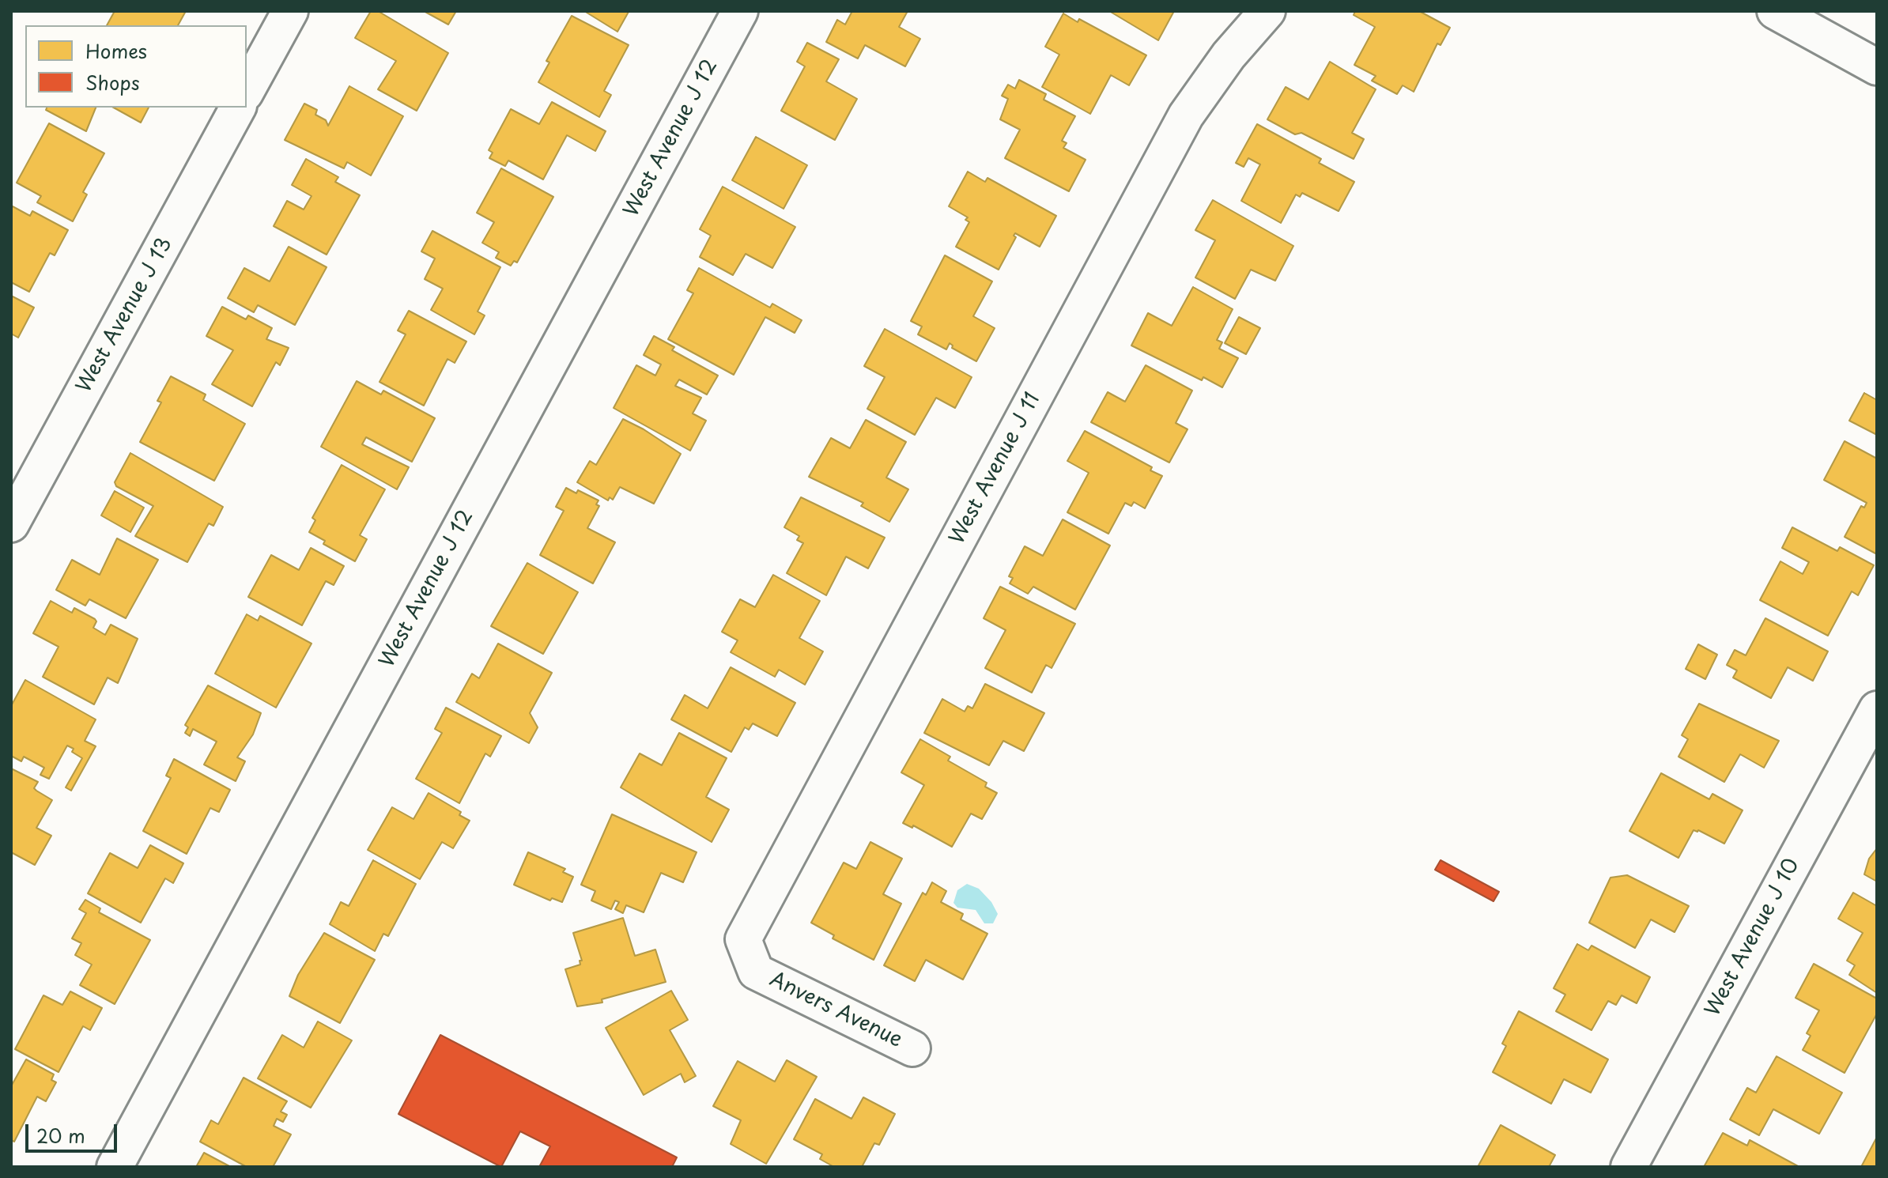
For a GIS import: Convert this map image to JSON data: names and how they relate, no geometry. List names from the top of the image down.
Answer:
{
  "streets": {
    "street": [
      "West Avenue J 12",
      "West Avenue J 13",
      "West Avenue J 11",
      "West Avenue J 10",
      "Anvers Avenue"
    ]
  },
  "crossings": [
    ["West Avenue J 11", "Anvers Avenue"]
  ],
  "legend": ["Homes", "Shops"],
  "scale_bar": "20 m"
}
